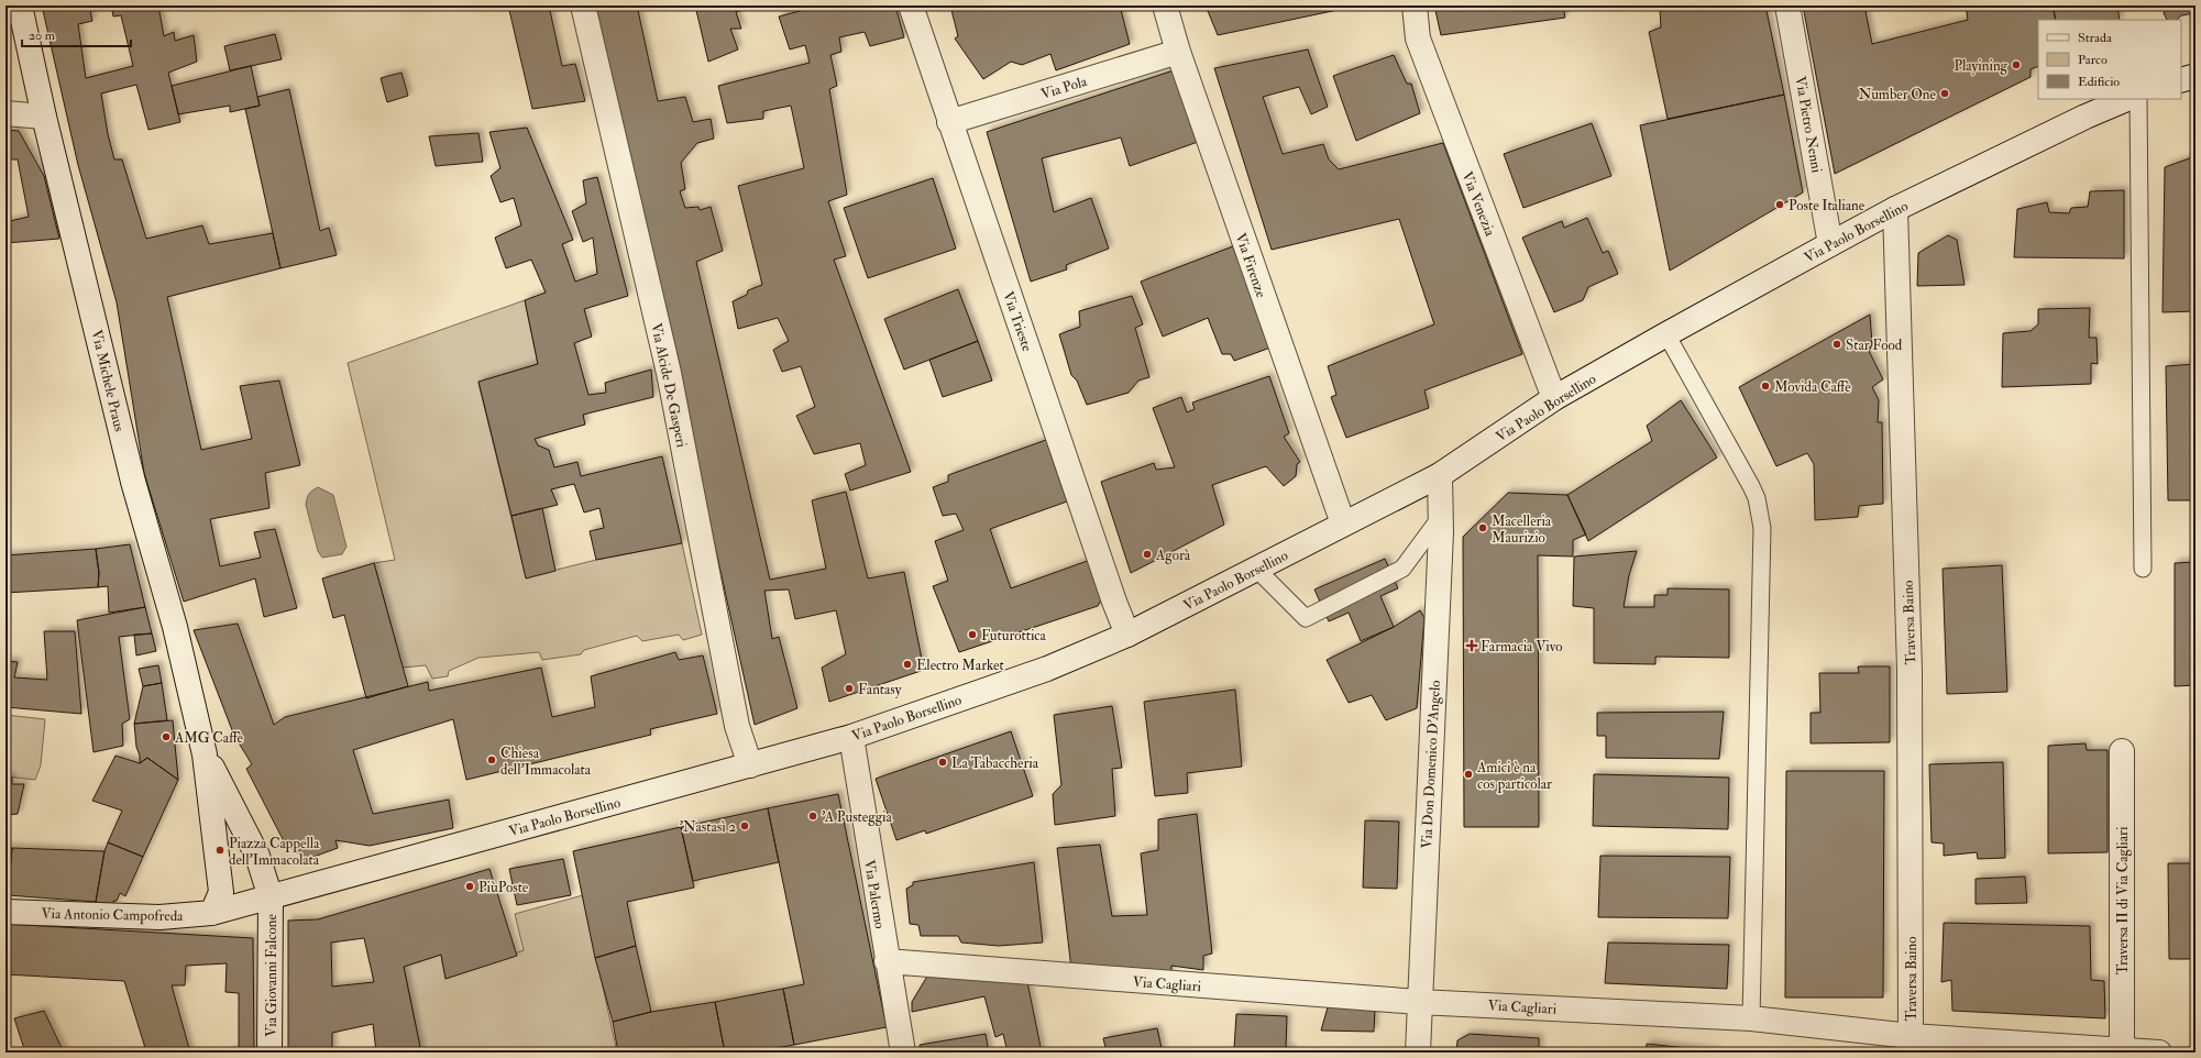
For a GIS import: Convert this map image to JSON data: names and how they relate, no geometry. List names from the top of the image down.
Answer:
{
  "streets": {
    "street": [
      "Via Pola",
      "Via Pietro Nenni",
      "Via Venezia",
      "Via Paolo Borsellino",
      "Via Firenze",
      "Via Trieste",
      "Via Michele Praus",
      "Via Alcide De Gasperi",
      "Traversa Baino",
      "Via Don Domenico D'Angelo",
      "Via Palermo",
      "Traversa II di Via Cagliari",
      "Via Antonio Campofreda",
      "Via Giovanni Falcone",
      "Via Cagliari"
    ]
  },
  "crossings": [
    ["Via Pola", "Via Firenze"],
    ["Via Pola", "Via Trieste"],
    ["Via Pietro Nenni", "Via Paolo Borsellino"],
    ["Via Venezia", "Via Paolo Borsellino"],
    ["Via Paolo Borsellino", "Via Firenze"],
    ["Via Paolo Borsellino", "Via Trieste"],
    ["Via Paolo Borsellino", "Via Michele Praus"],
    ["Via Paolo Borsellino", "Via Alcide De Gasperi"],
    ["Via Paolo Borsellino", "Traversa Baino"],
    ["Via Paolo Borsellino", "Via Don Domenico D'Angelo"],
    ["Via Paolo Borsellino", "Via Palermo"],
    ["Via Paolo Borsellino", "Via Antonio Campofreda"],
    ["Via Paolo Borsellino", "Via Giovanni Falcone"],
    ["Via Michele Praus", "Via Antonio Campofreda"],
    ["Via Michele Praus", "Via Giovanni Falcone"],
    ["Traversa Baino", "Via Cagliari"],
    ["Via Don Domenico D'Angelo", "Via Cagliari"],
    ["Via Palermo", "Via Cagliari"],
    ["Traversa II di Via Cagliari", "Via Cagliari"],
    ["Via Antonio Campofreda", "Via Giovanni Falcone"]
  ],
  "places": {
    "other": [
      "Playining",
      "Number One",
      "Poste Italiane",
      "Star Food",
      "Movida Caffè",
      "Macelleria Maurizio",
      "Agorà",
      "Futurottica",
      "Electro Market",
      "Fantasy",
      "AMG Caffè",
      "Chiesa dell'Immacolata",
      "La Tabaccheria",
      "Amici è na cos particolar",
      "'A Pusteggia",
      "'Nastasì 2",
      "Piazza Cappella dell'Immacolata",
      "PiùPoste"
    ],
    "health": ["Farmacia Vivo"]
  },
  "legend": ["Strada", "Parco", "Edificio"],
  "scale_bar": "20 m"
}
